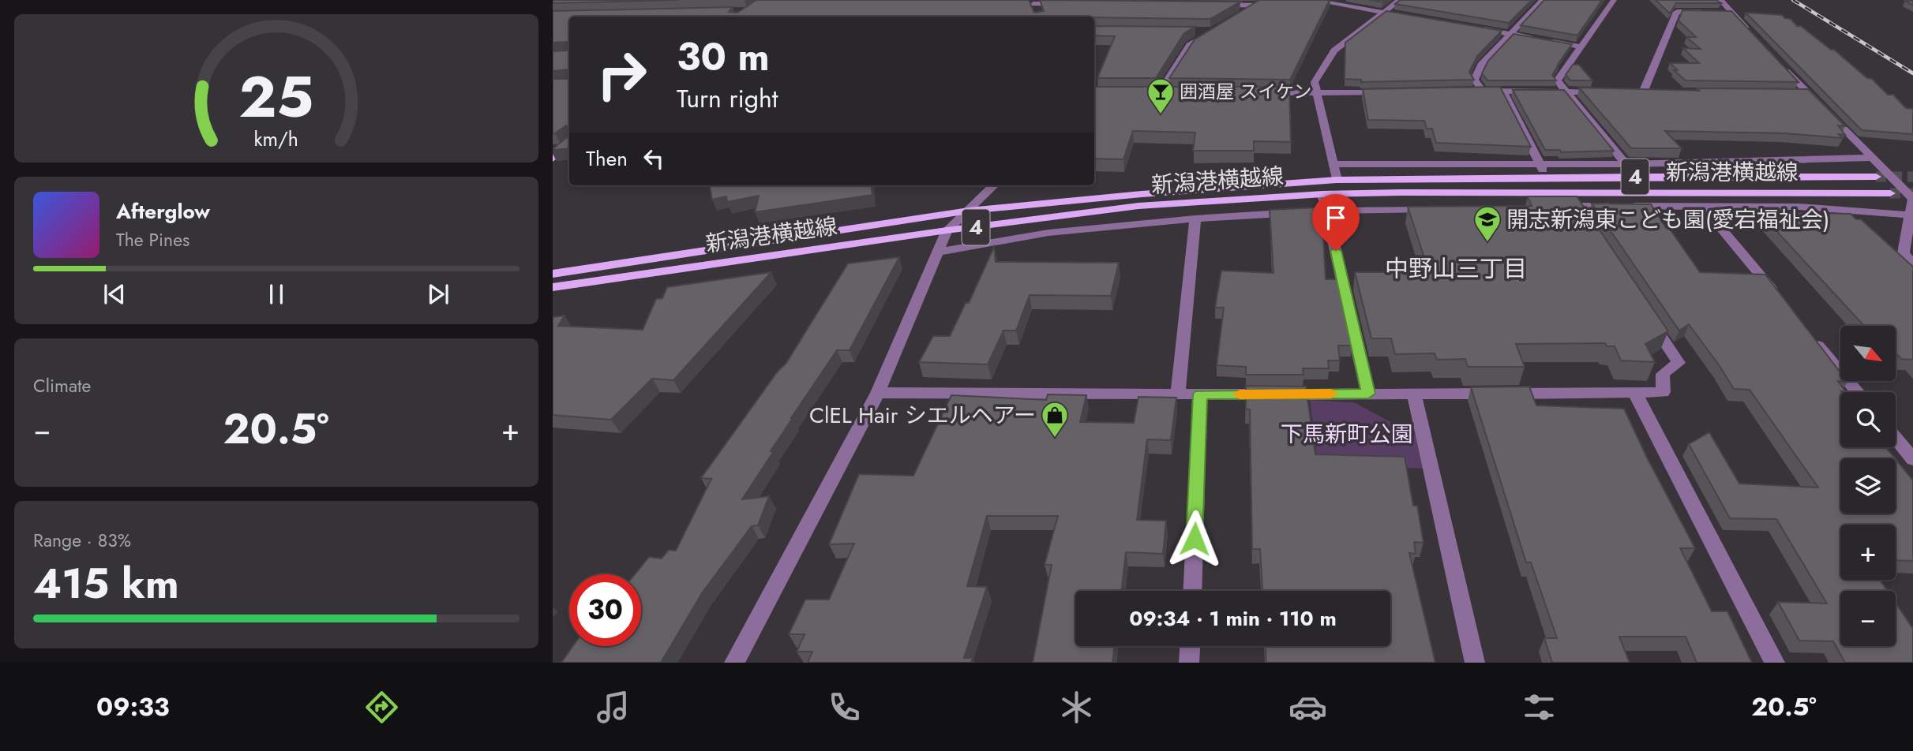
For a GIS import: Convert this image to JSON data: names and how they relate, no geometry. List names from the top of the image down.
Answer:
{
  "streets": {
    "main road": ["新潟港横越線", "4"]
  },
  "districts": ["中野山三丁目"],
  "parks": ["下馬新町公園"],
  "places": {
    "bar": ["囲酒屋 スイケン"],
    "school or university": ["開志新潟東こども園(愛宕福祉会)"],
    "shop": ["ClEL Hair シエルヘアー"]
  },
  "north": "bottom right",
  "page": {
    "turn": ["30 m", "Turn right"],
    "then": "Then",
    "song": ["Afterglow", "The Pines"],
    "map_buttons": ["+", "−"],
    "tile": [
      "Climate",
      ["Range · 83%", "415 km"]
    ],
    "heat": ["−", "20.5°", "+"],
    "limit": "30",
    "trip": "09:34 · 1 min · 110 m",
    "tabs": ["09:33", "20.5°"],
    "gauge": ["25", "km/h"]
  }
}
